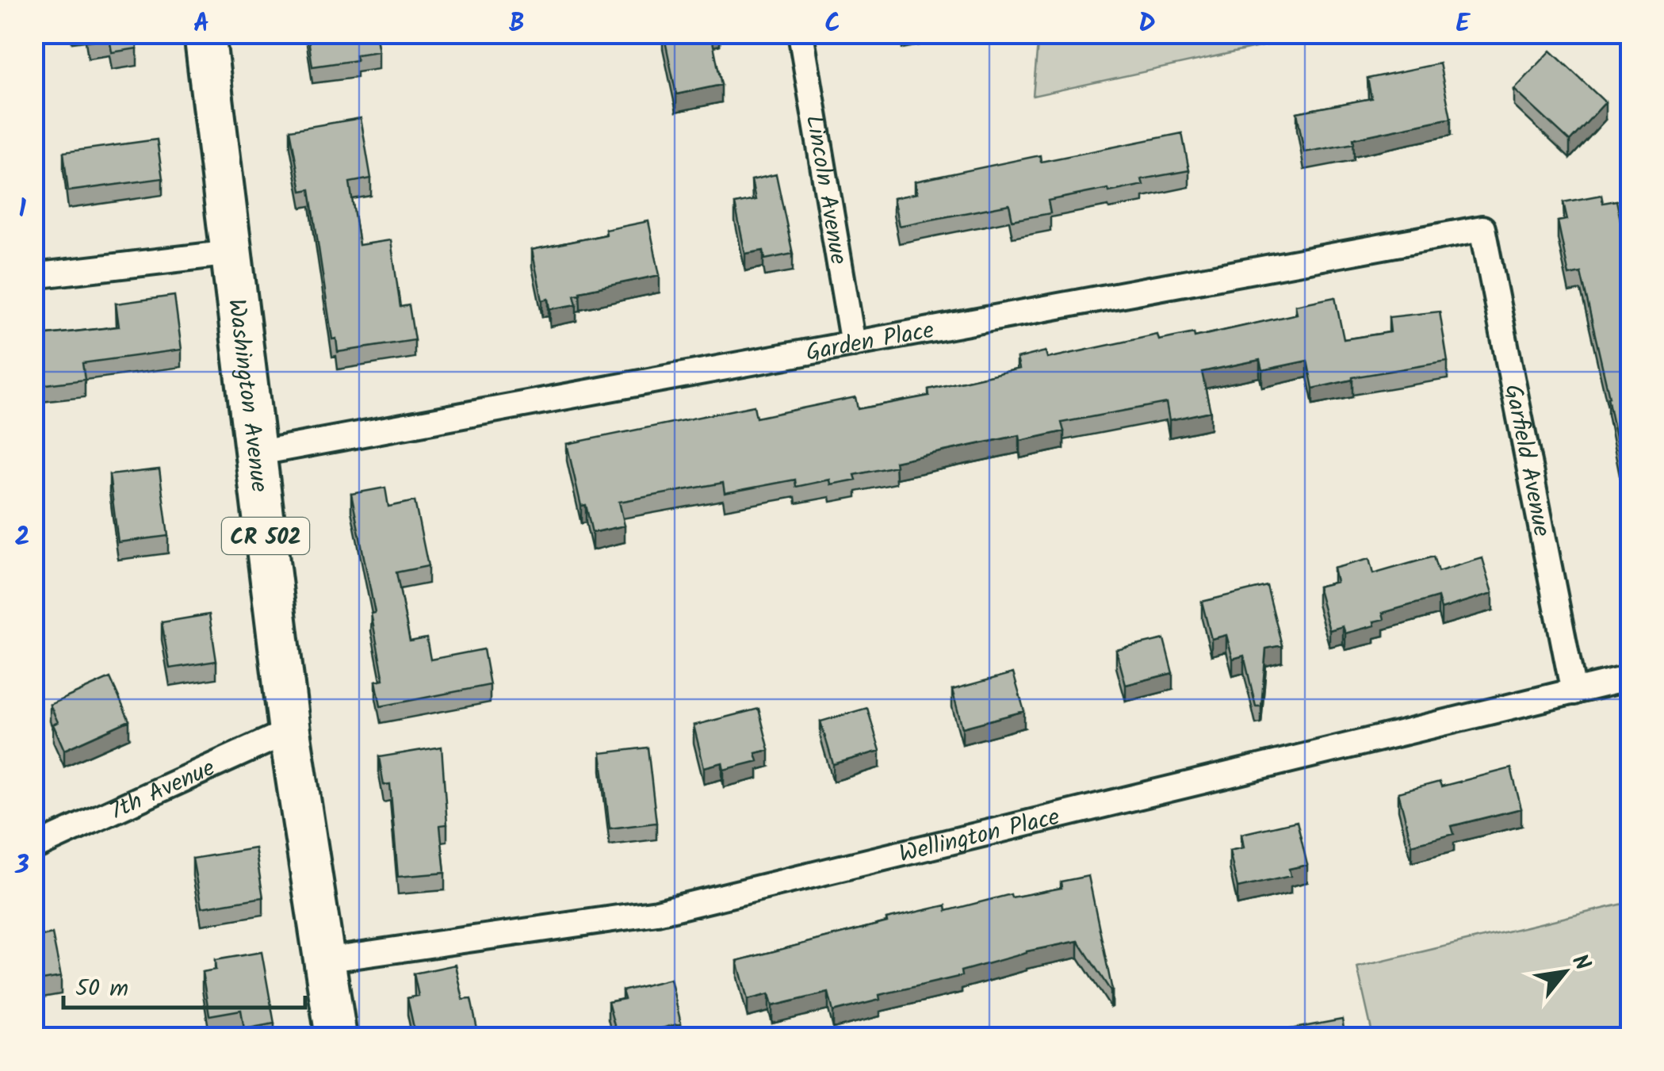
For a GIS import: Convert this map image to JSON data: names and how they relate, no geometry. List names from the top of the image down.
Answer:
{
  "streets": {
    "main road": ["Washington Avenue", "CR 502"],
    "street": [
      "Lincoln Avenue",
      "Garden Place",
      "Garfield Avenue",
      "7th Avenue",
      "Wellington Place"
    ]
  },
  "crossings": [
    ["Lincoln Avenue", "Garden Place"],
    ["Garden Place", "Washington Avenue"],
    ["Garden Place", "Garfield Avenue"],
    ["Washington Avenue", "7th Avenue"],
    ["Washington Avenue", "Wellington Place"],
    ["Garfield Avenue", "Wellington Place"]
  ],
  "scale_bar": "50 m",
  "north": "top right",
  "grid": {
    "columns": [
      "A",
      "B",
      "C",
      "D",
      "E"
    ],
    "rows": ["1", "2", "3"]
  }
}
